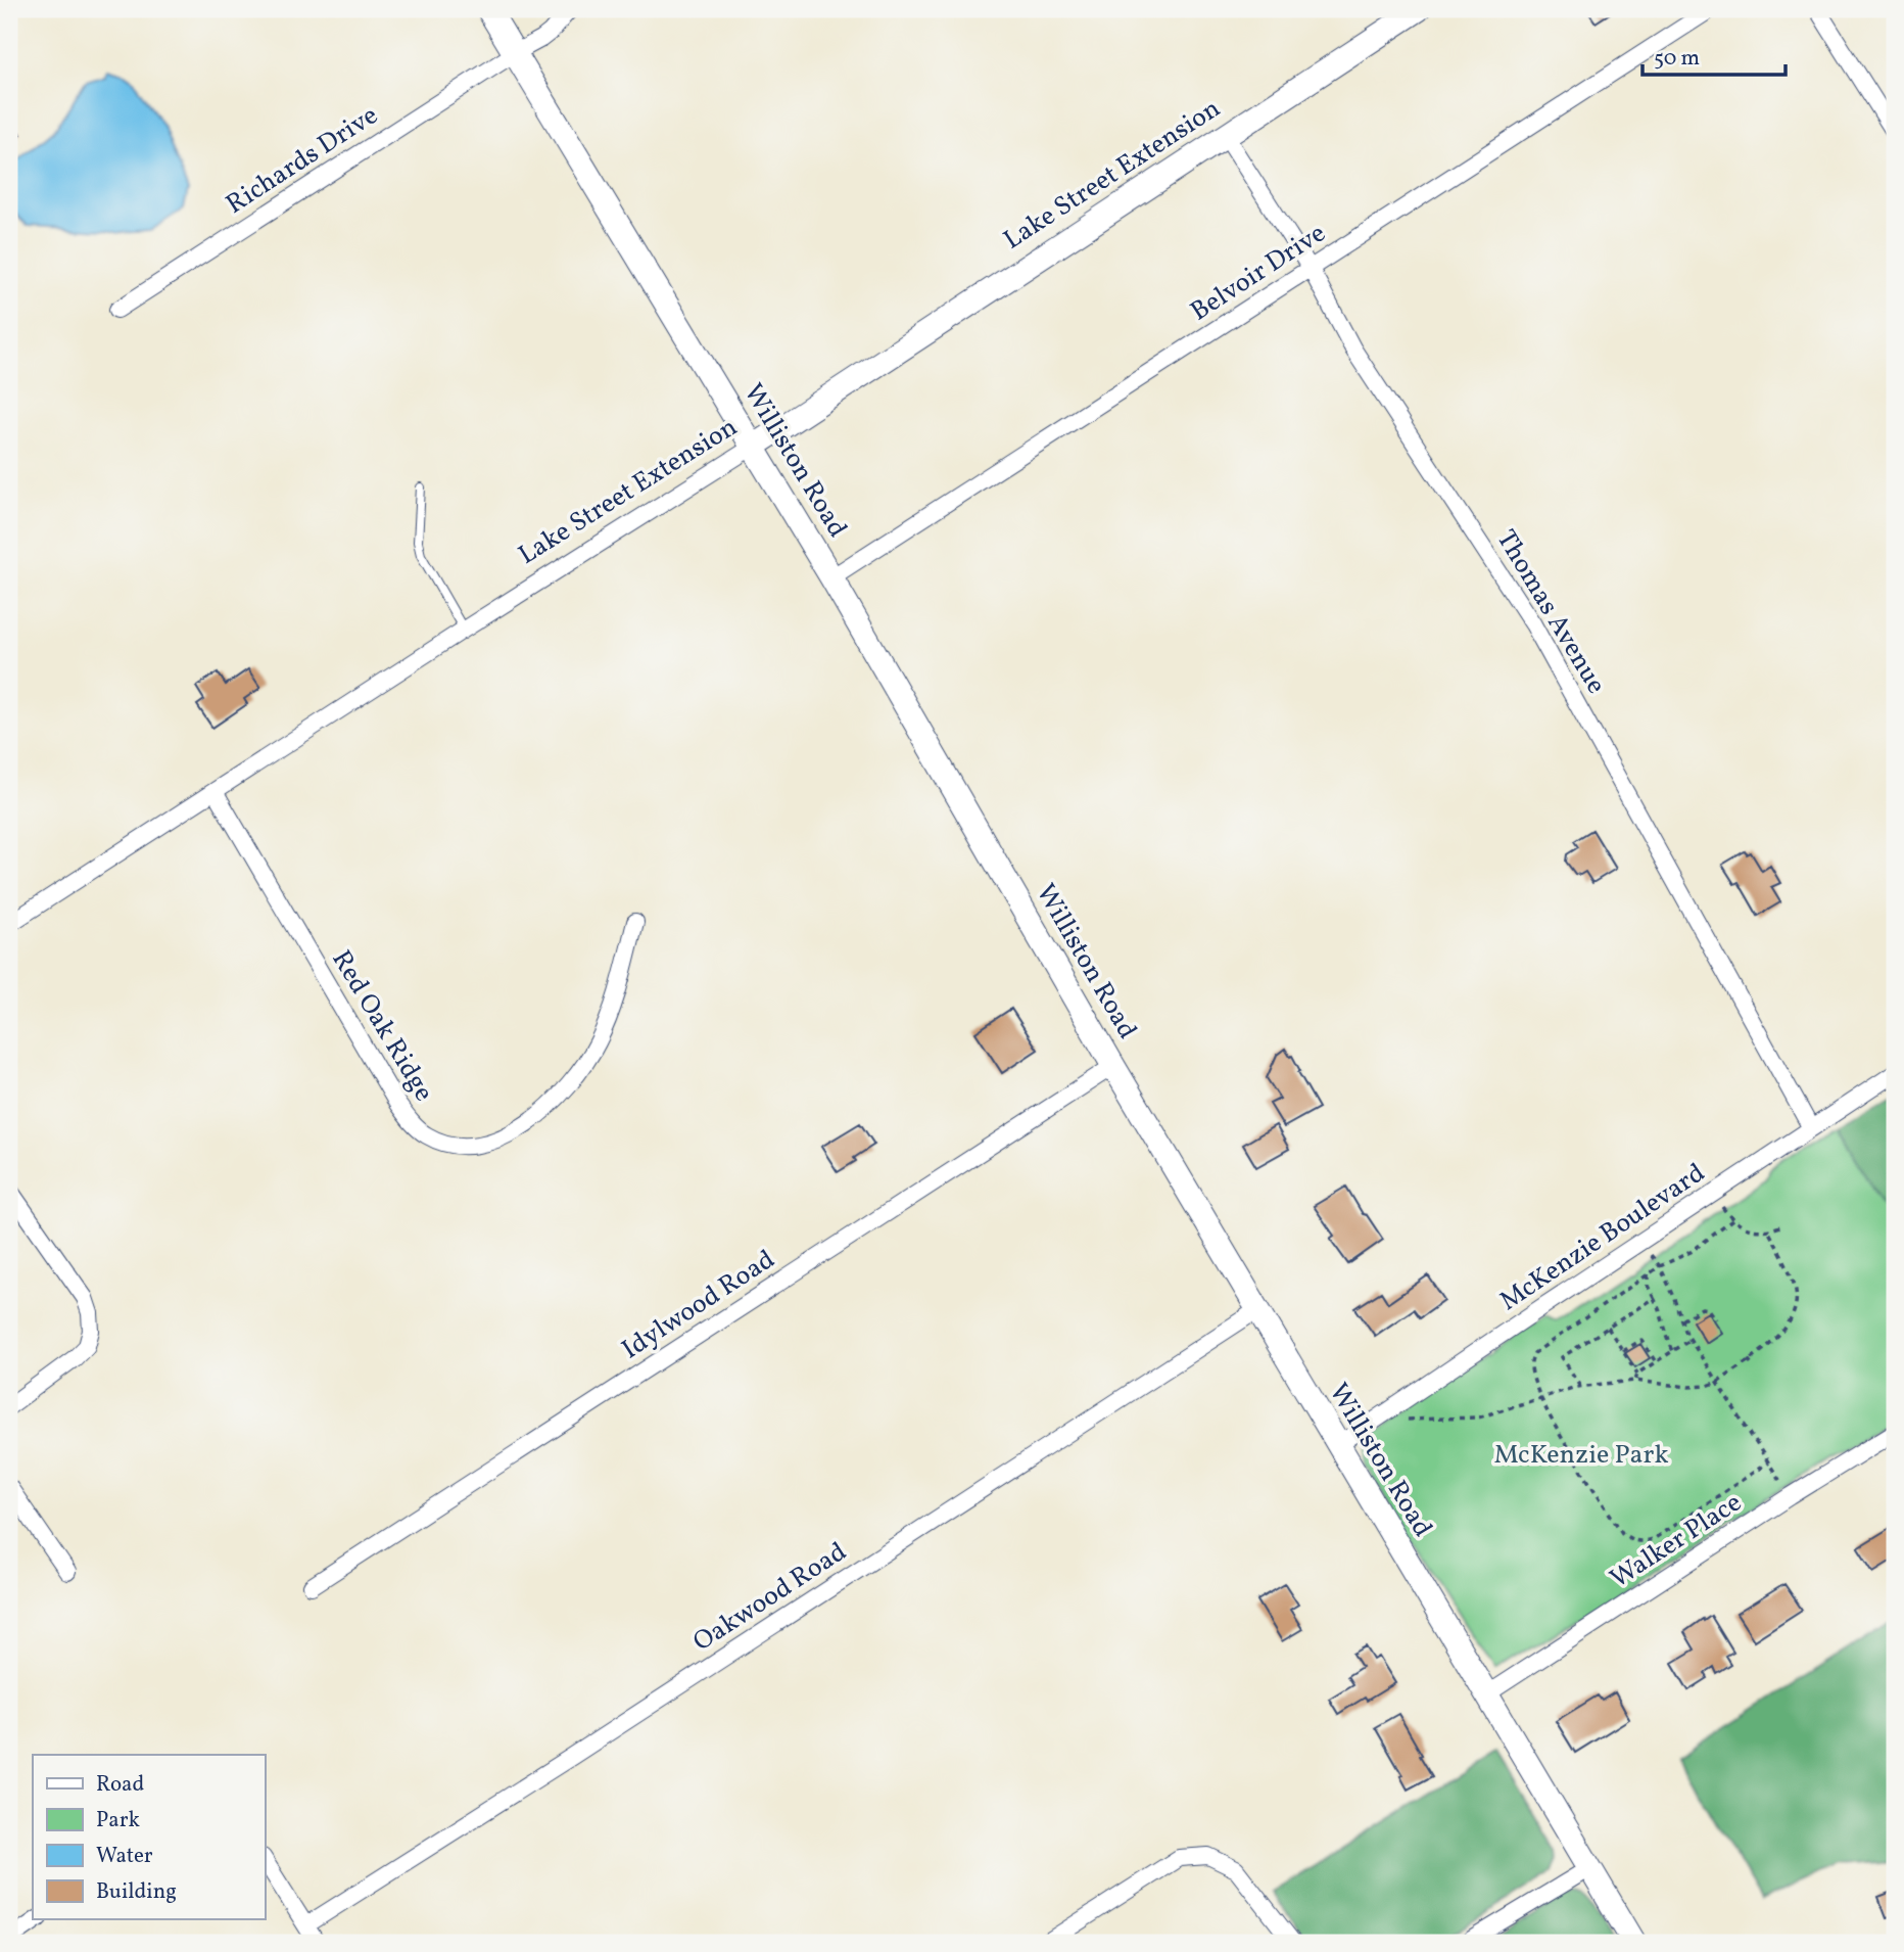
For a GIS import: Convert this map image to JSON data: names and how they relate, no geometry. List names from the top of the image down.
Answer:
{
  "streets": {
    "main road": ["Lake Street Extension", "Williston Road"],
    "street": [
      "Richards Drive",
      "Belvoir Drive",
      "Thomas Avenue",
      "Red Oak Ridge",
      "McKenzie Boulevard",
      "Idylwood Road",
      "Walker Place",
      "Oakwood Road"
    ]
  },
  "crossings": [
    ["Richards Drive", "Williston Road"],
    ["Lake Street Extension", "Williston Road"],
    ["Lake Street Extension", "Thomas Avenue"],
    ["Lake Street Extension", "Red Oak Ridge"],
    ["Belvoir Drive", "Williston Road"],
    ["Belvoir Drive", "Thomas Avenue"],
    ["Williston Road", "McKenzie Boulevard"],
    ["Williston Road", "Idylwood Road"],
    ["Williston Road", "Walker Place"],
    ["Williston Road", "Oakwood Road"],
    ["Thomas Avenue", "McKenzie Boulevard"]
  ],
  "parks": ["McKenzie Park"],
  "legend": [
    "Road",
    "Park",
    "Water",
    "Building"
  ],
  "scale_bar": "50 m"
}
